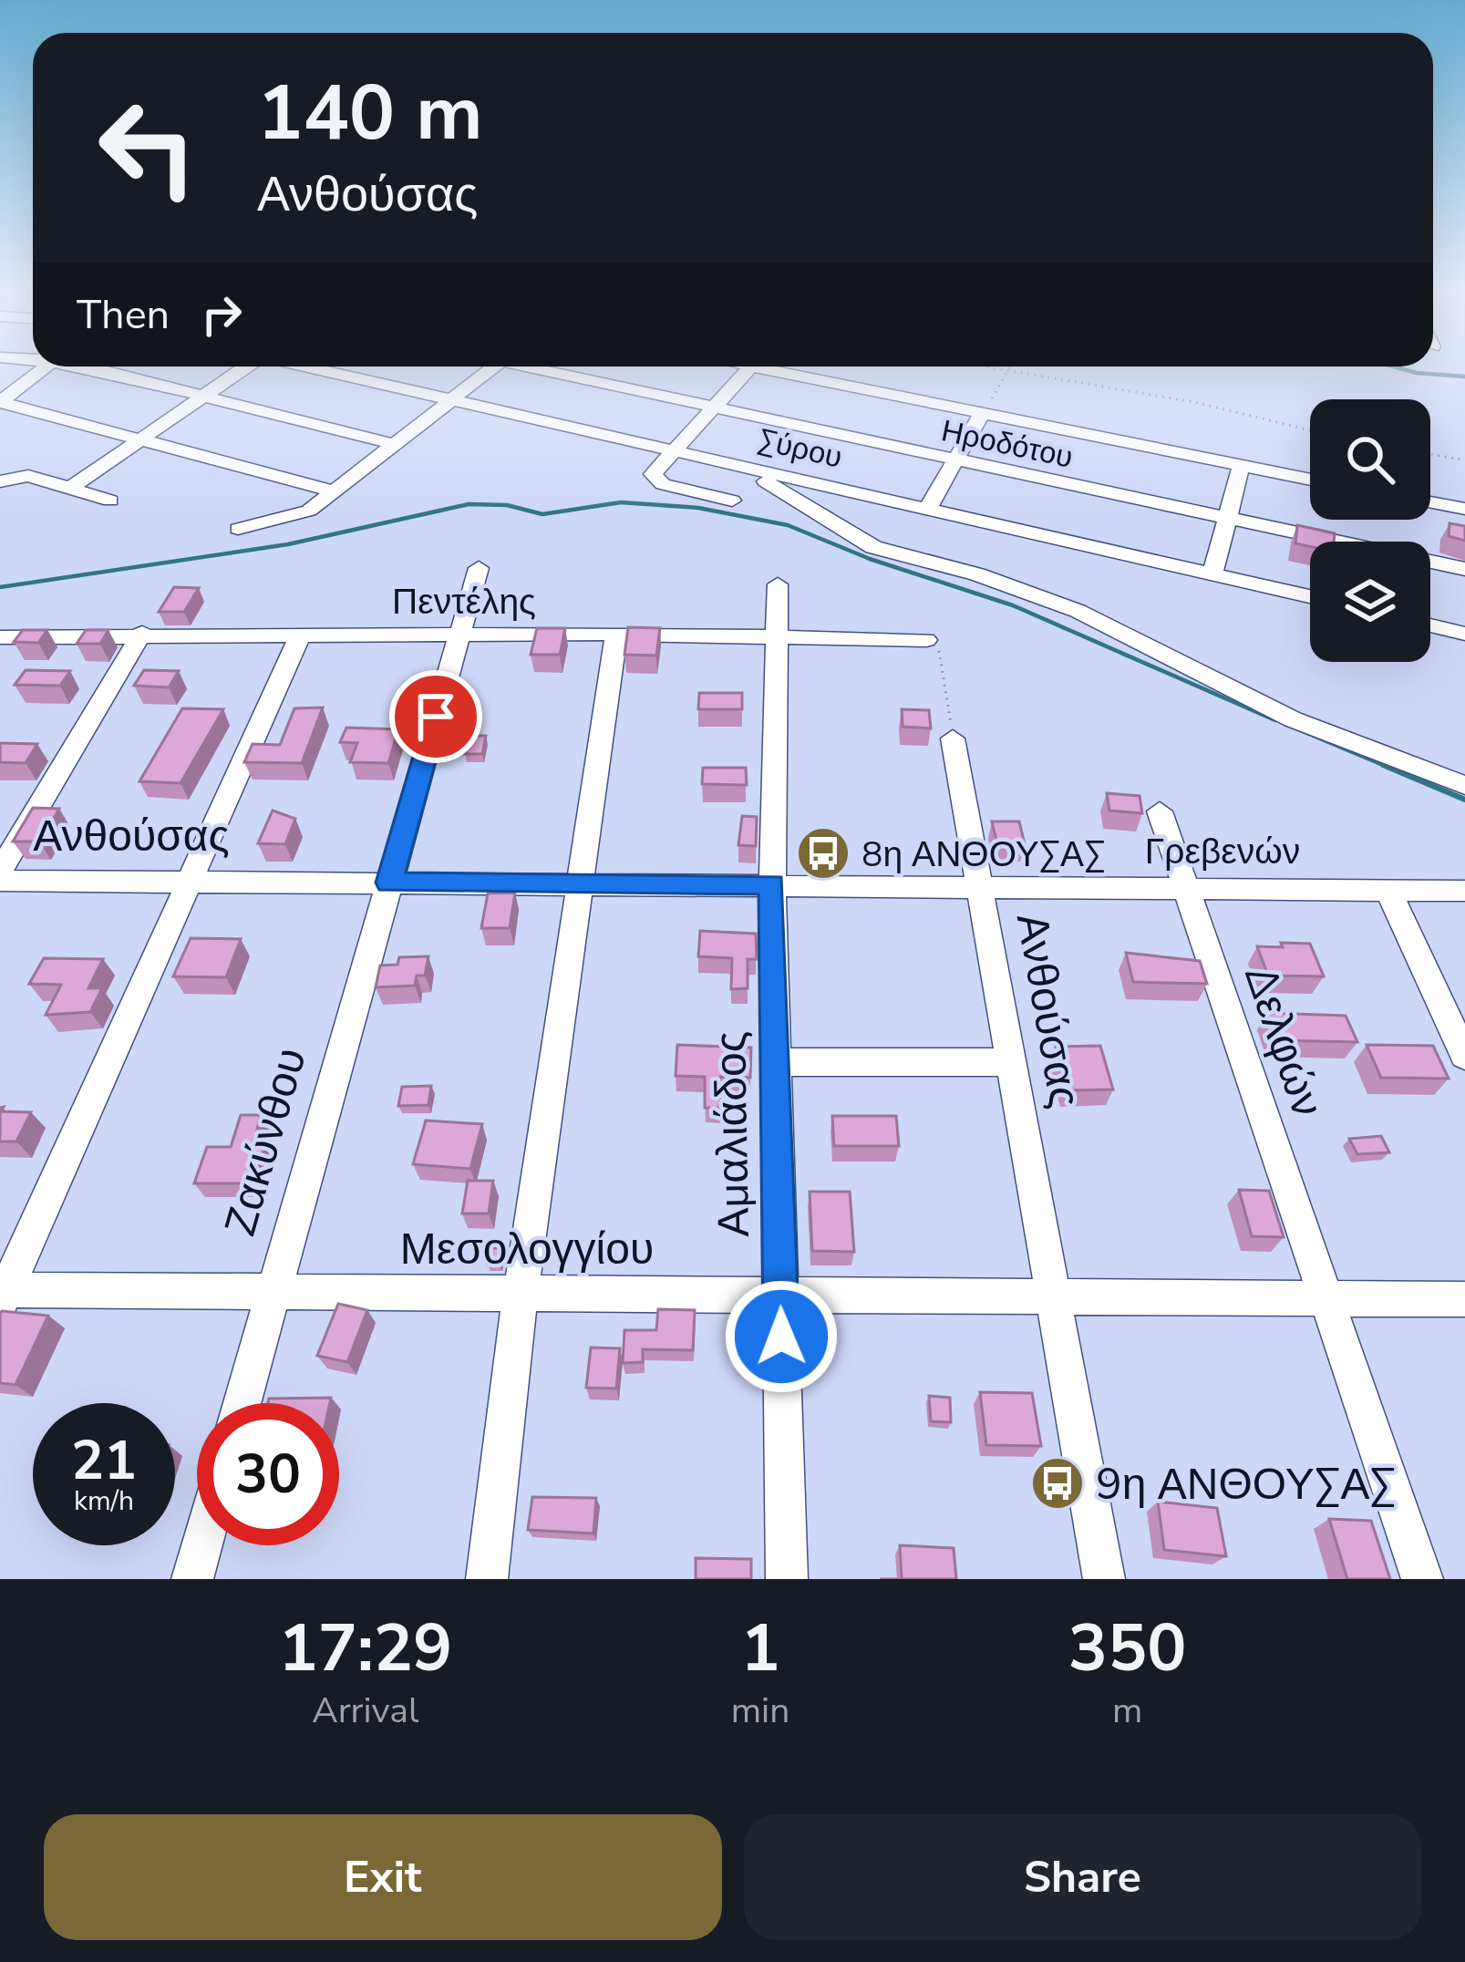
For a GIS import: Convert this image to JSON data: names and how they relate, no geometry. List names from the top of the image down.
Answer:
{
  "streets": {
    "street": [
      "Ηροδότου",
      "Σύρου",
      "Πεντέλης",
      "Ανθούσας",
      "Γρεβενών",
      "Δελφών",
      "Αμαλιάδος",
      "Ζακύνθου",
      "Μεσολογγίου"
    ]
  },
  "crossings": [
    ["Πεντέλης", "Αμαλιάδος"],
    ["Πεντέλης", "Ζακύνθου"],
    ["Ανθούσας", "Γρεβενών"],
    ["Ανθούσας", "Αμαλιάδος"],
    ["Ανθούσας", "Ζακύνθου"],
    ["Ανθούσας", "Μεσολογγίου"],
    ["Γρεβενών", "Δελφών"],
    ["Αμαλιάδος", "Μεσολογγίου"],
    ["Ζακύνθου", "Μεσολογγίου"]
  ],
  "places": {
    "bus stop": ["8η ΑΝΘΟΥΣΑΣ", "9η ΑΝΘΟΥΣΑΣ"]
  },
  "page": {
    "turn": ["140 m", "Ανθούσας"],
    "then": "Then",
    "speed": "21 km/h",
    "limit": "30",
    "eta": [
      "17:29",
      "Arrival",
      "1",
      "min",
      "350",
      "m"
    ],
    "buttons": ["Exit", "Share"]
  }
}
